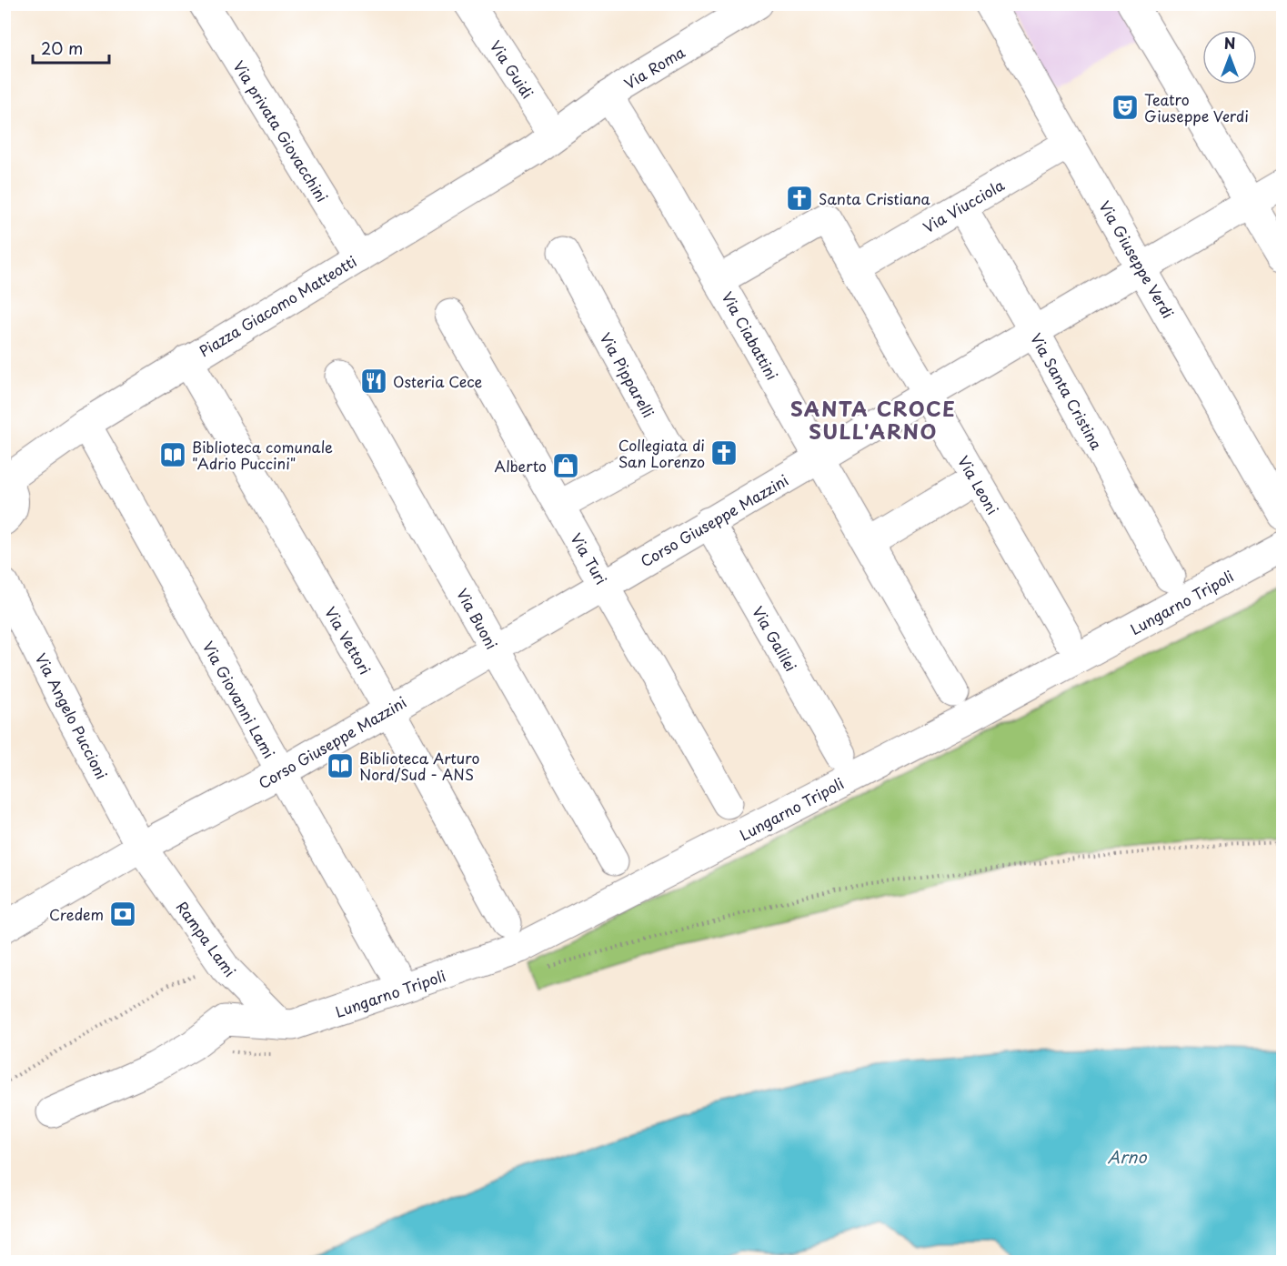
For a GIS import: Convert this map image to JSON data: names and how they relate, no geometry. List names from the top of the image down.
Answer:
{
  "streets": {
    "street": [
      "Via Roma",
      "Via Guidi",
      "Via privata Giovacchini",
      "Via Viucciola",
      "Via Giuseppe Verdi",
      "Piazza Giacomo Matteotti",
      "Via Ciabattini",
      "Via Pipparelli",
      "Via Santa Cristina",
      "Via Leoni",
      "Corso Giuseppe Mazzini",
      "Via Turi",
      "Lungarno Tripoli",
      "Via Buoni",
      "Via Galilei",
      "Via Vettori",
      "Via Giovanni Lami",
      "Via Angelo Puccioni",
      "Rampa Lami"
    ]
  },
  "crossings": [
    ["Via Roma", "Via Guidi"],
    ["Via Roma", "Piazza Giacomo Matteotti"],
    ["Via Roma", "Via Ciabattini"],
    ["Via Guidi", "Piazza Giacomo Matteotti"],
    ["Via privata Giovacchini", "Piazza Giacomo Matteotti"],
    ["Via Viucciola", "Via Giuseppe Verdi"],
    ["Via Viucciola", "Via Santa Cristina"],
    ["Via Viucciola", "Via Leoni"],
    ["Via Giuseppe Verdi", "Corso Giuseppe Mazzini"],
    ["Piazza Giacomo Matteotti", "Via Vettori"],
    ["Piazza Giacomo Matteotti", "Via Giovanni Lami"],
    ["Via Ciabattini", "Via Leoni"],
    ["Via Ciabattini", "Corso Giuseppe Mazzini"],
    ["Via Pipparelli", "Via Turi"],
    ["Via Santa Cristina", "Corso Giuseppe Mazzini"],
    ["Via Leoni", "Corso Giuseppe Mazzini"],
    ["Corso Giuseppe Mazzini", "Via Turi"],
    ["Corso Giuseppe Mazzini", "Via Buoni"],
    ["Corso Giuseppe Mazzini", "Via Galilei"],
    ["Corso Giuseppe Mazzini", "Via Vettori"],
    ["Corso Giuseppe Mazzini", "Via Giovanni Lami"],
    ["Corso Giuseppe Mazzini", "Via Angelo Puccioni"],
    ["Corso Giuseppe Mazzini", "Rampa Lami"],
    ["Lungarno Tripoli", "Rampa Lami"],
    ["Via Angelo Puccioni", "Rampa Lami"]
  ],
  "districts": ["SANTA CROCE SULL'ARNO"],
  "water": ["Arno"],
  "places": {
    "theatre": ["Teatro Giuseppe Verdi"],
    "church": ["Santa Cristiana", "Collegiata di San Lorenzo"],
    "restaurant": ["Osteria Cece"],
    "library": ["Biblioteca comunale \"Adrio Puccini\"", "Biblioteca Arturo Nord/Sud - ANS"],
    "shop": ["Alberto"],
    "bank": ["Credem"]
  },
  "scale_bar": "20 m",
  "north": "top"
}
